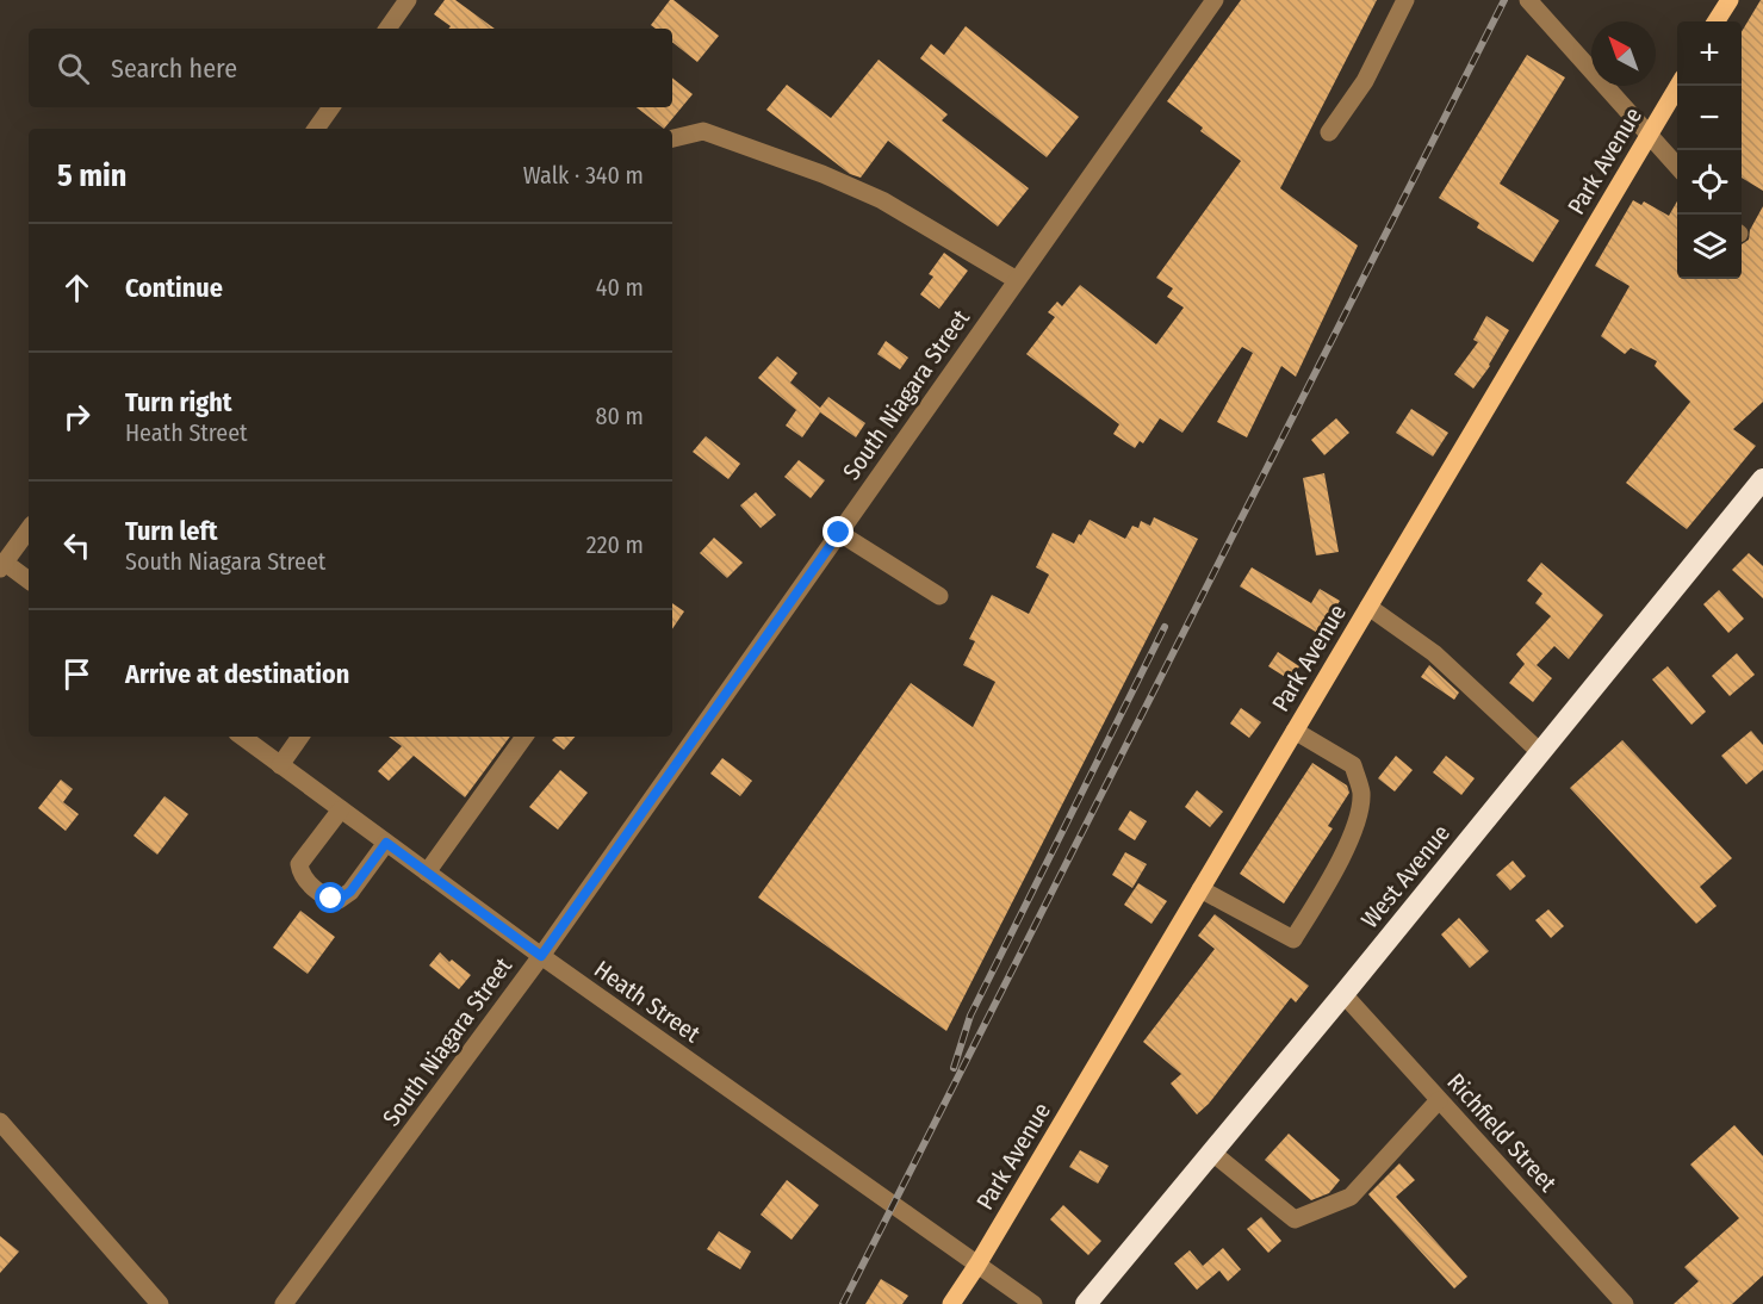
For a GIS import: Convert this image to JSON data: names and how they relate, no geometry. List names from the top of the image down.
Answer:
{
  "streets": {
    "highway": ["West Avenue"],
    "main road": ["Park Avenue"],
    "street": ["South Niagara Street", "Heath Street", "Richfield Street"]
  },
  "crossings": [
    ["Park Avenue", "Heath Street"],
    ["South Niagara Street", "Heath Street"],
    ["West Avenue", "Richfield Street"]
  ],
  "north": "top left",
  "page": {
    "map_buttons": ["+", "−"],
    "search": "Search here",
    "heading": ["5 min", "Walk · 340 m"],
    "list": [
      ["Continue", "40 m"],
      ["Turn right", "Heath Street", "80 m"],
      ["Turn left", "South Niagara Street", "220 m"],
      "Arrive at destination"
    ]
  }
}
